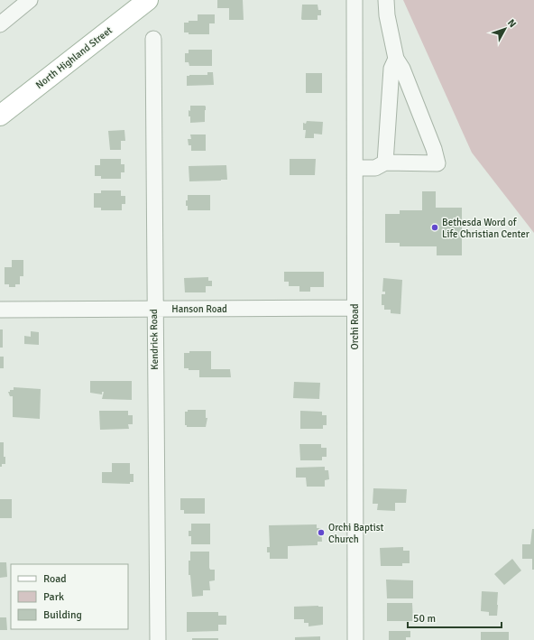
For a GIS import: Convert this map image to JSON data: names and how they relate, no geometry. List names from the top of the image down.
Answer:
{
  "streets": {
    "main road": ["North Highland Street"],
    "street": ["Hanson Road", "Orchi Road", "Kendrick Road"]
  },
  "crossings": [
    ["Hanson Road", "Orchi Road"],
    ["Hanson Road", "Kendrick Road"]
  ],
  "places": ["Bethesda Word of Life Christian Center", "Orchi Baptist Church"],
  "legend": ["Road", "Park", "Building"],
  "scale_bar": "50 m",
  "north": "top right"
}
